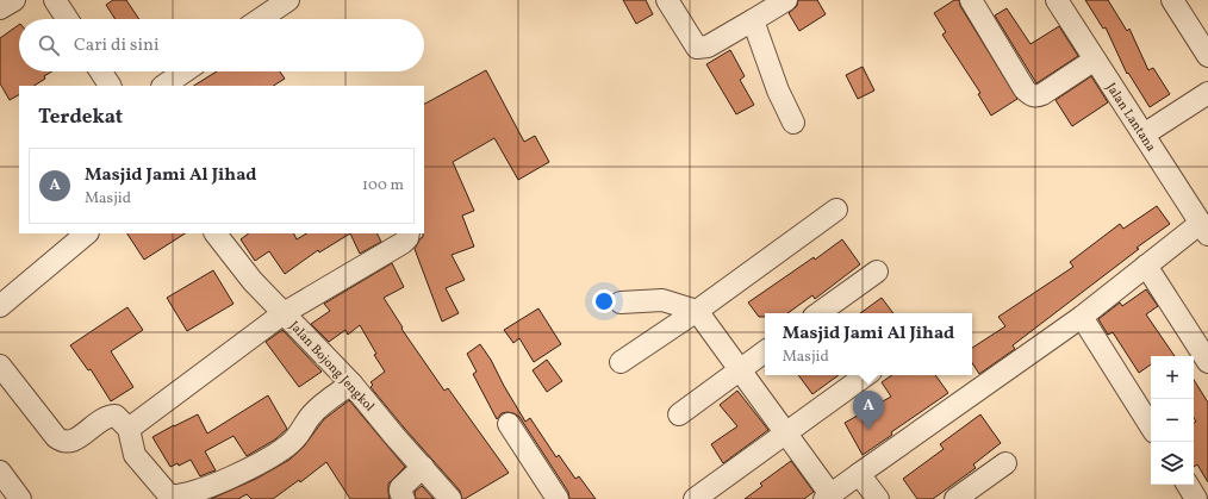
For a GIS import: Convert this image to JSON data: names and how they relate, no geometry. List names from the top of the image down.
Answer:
{
  "streets": {
    "street": ["Jalan Lantana", "Jalan Bojong Jengkol"]
  },
  "page": {
    "search": "Cari di sini",
    "heading": "Terdekat",
    "list": [
      {
        "mark": "A",
        "name": "Masjid Jami Al Jihad",
        "note": "Masjid",
        "value": "100 m"
      }
    ],
    "popup": ["Masjid Jami Al Jihad", "Masjid"],
    "map_buttons": ["+", "−"],
    "pins": "A"
  }
}
